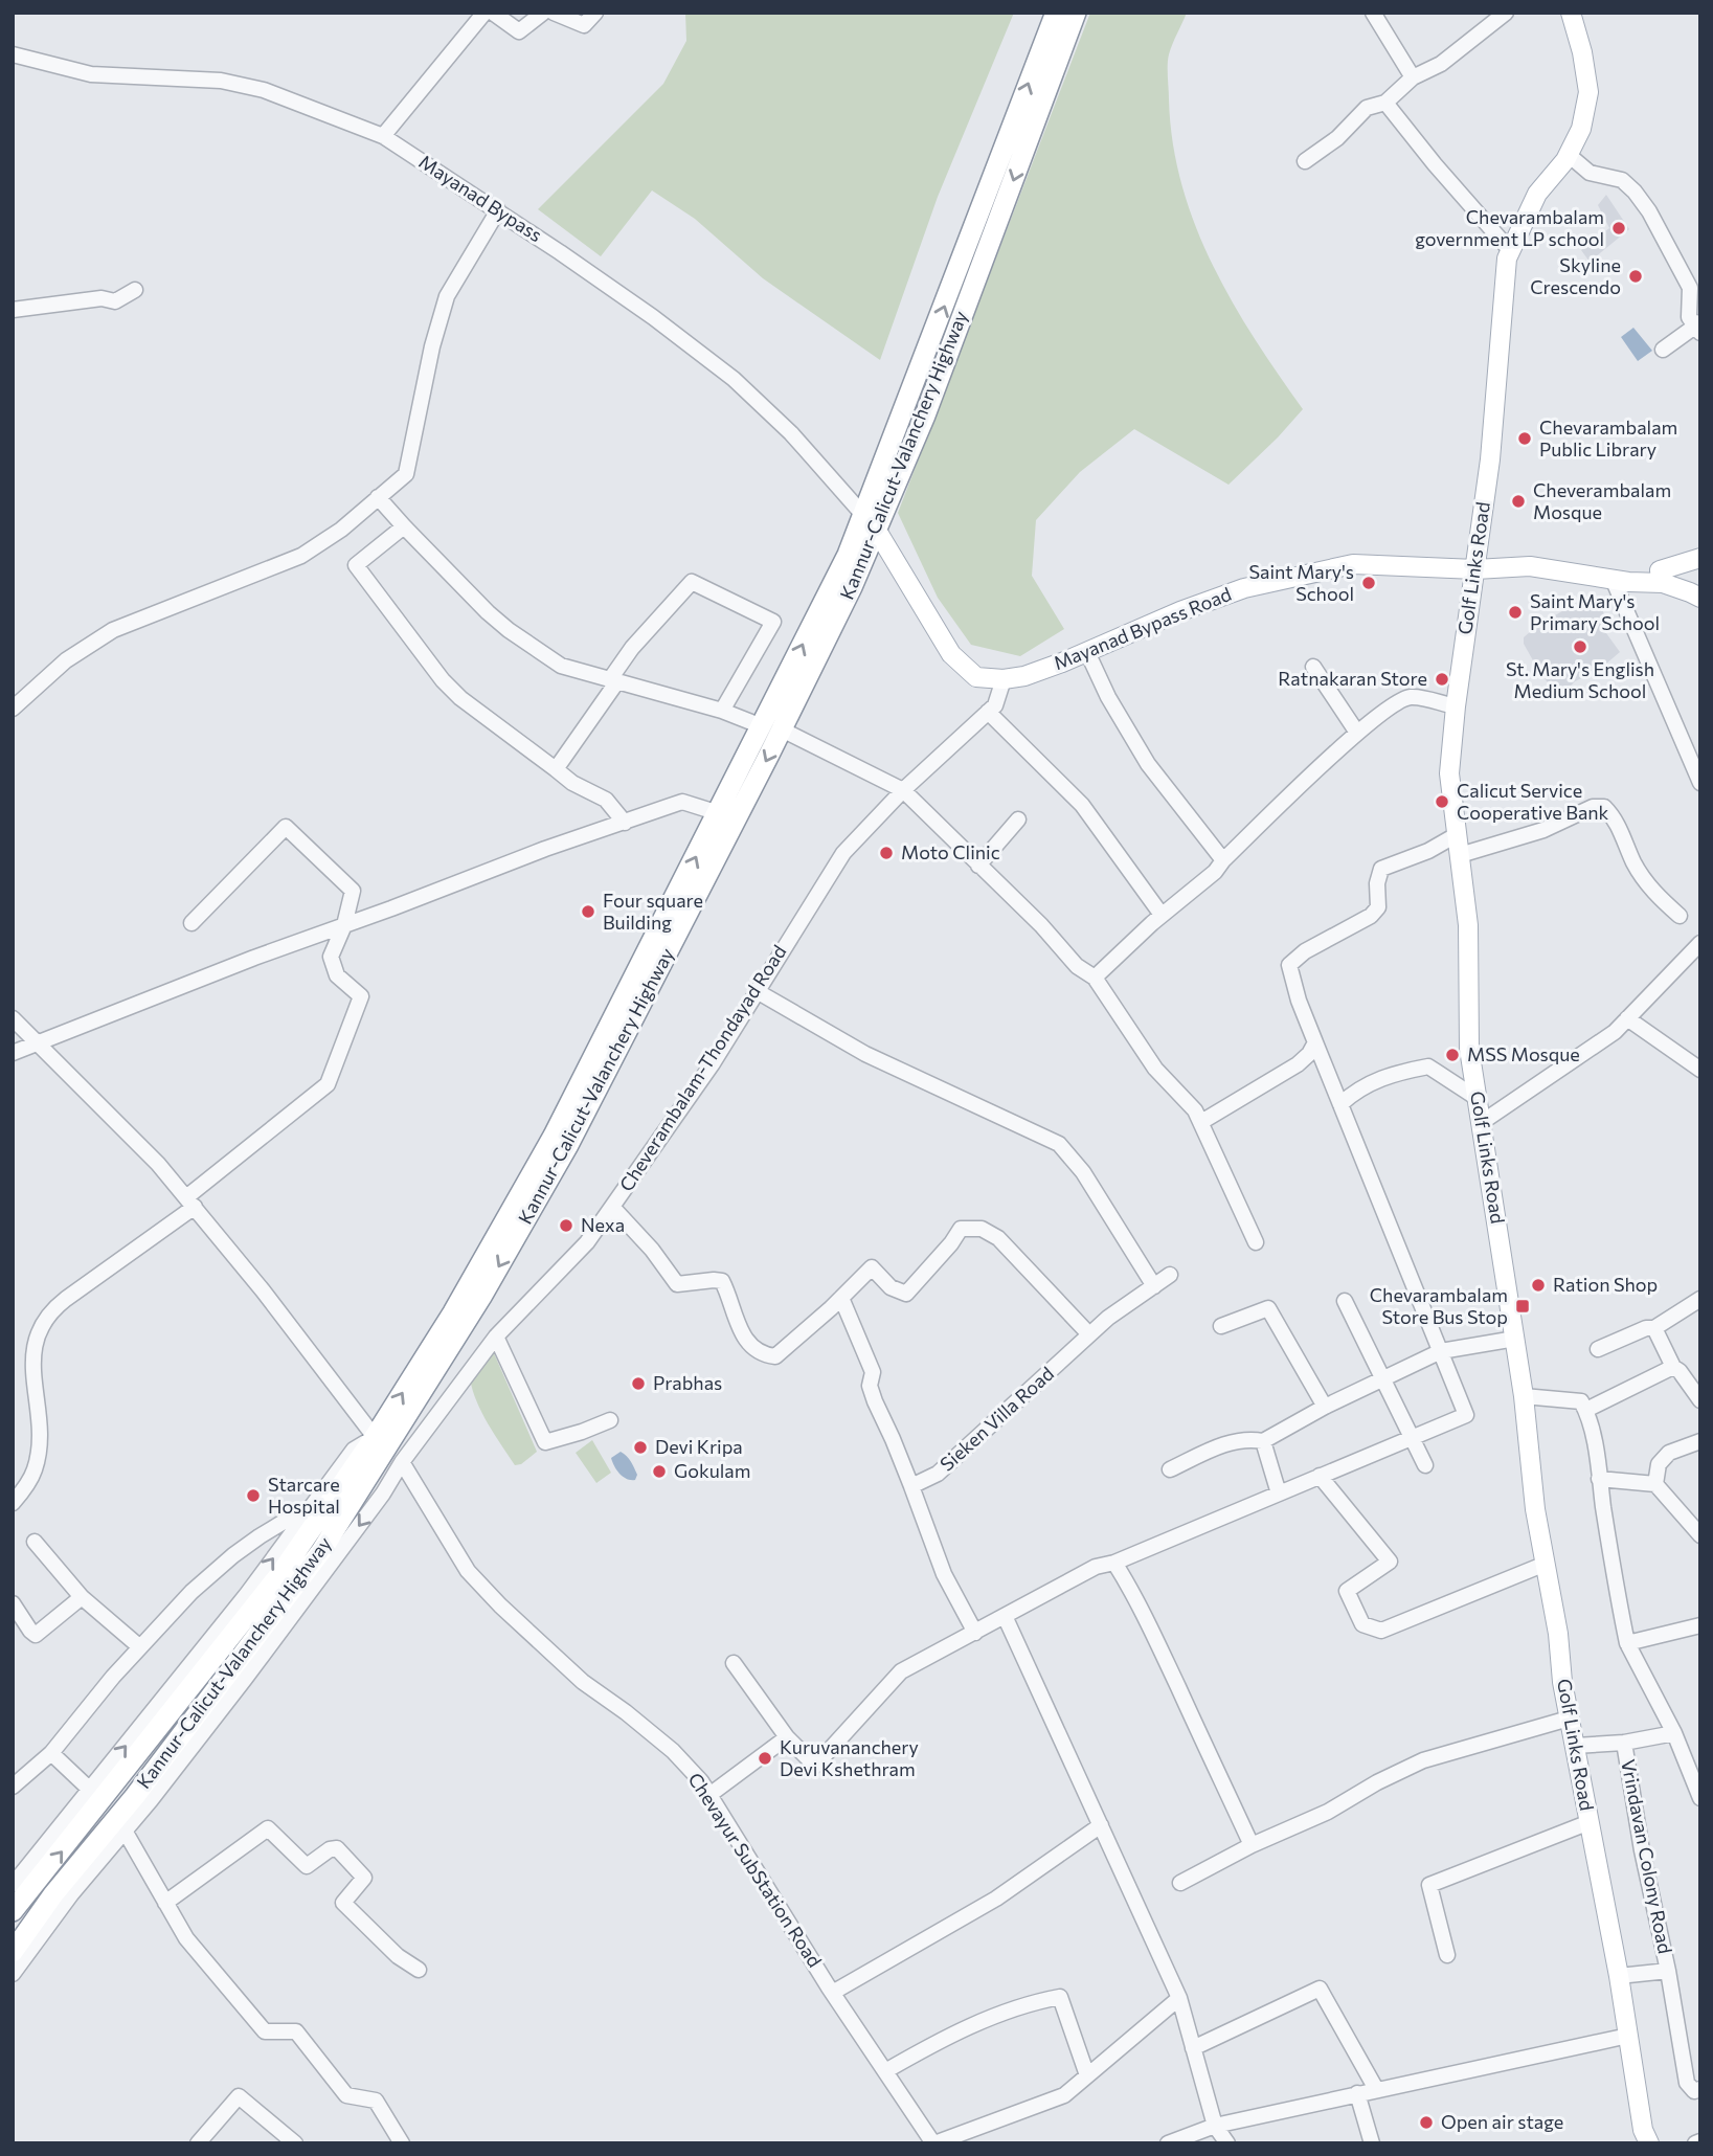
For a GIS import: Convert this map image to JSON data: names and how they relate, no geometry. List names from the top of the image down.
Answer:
{
  "streets": {
    "highway": ["Kannur-Calicut-Valanchery Highway"],
    "main road": ["Golf Links Road", "Mayanad Bypass Road"],
    "street": [
      "Mayanad Bypass",
      "Cheverambalam-Thondayad Road",
      "Sieken Villa Road",
      "Vrindavan Colony Road",
      "Chevayur SubStation Road"
    ]
  },
  "crossings": [
    ["Mayanad Bypass", "Kannur-Calicut-Valanchery Highway"],
    ["Mayanad Bypass", "Mayanad Bypass Road"],
    ["Kannur-Calicut-Valanchery Highway", "Mayanad Bypass Road"],
    ["Kannur-Calicut-Valanchery Highway", "Cheverambalam-Thondayad Road"],
    ["Golf Links Road", "Mayanad Bypass Road"],
    ["Golf Links Road", "Vrindavan Colony Road"],
    ["Mayanad Bypass Road", "Cheverambalam-Thondayad Road"],
    ["Cheverambalam-Thondayad Road", "Chevayur SubStation Road"]
  ],
  "places": {
    "other": [
      "Chevarambalam government LP school",
      "Skyline Crescendo",
      "Chevarambalam Public Library",
      "Cheverambalam Mosque",
      "Saint Mary's School",
      "Saint Mary's Primary School",
      "St. Mary's English Medium School",
      "Ratnakaran Store",
      "Calicut Service Cooperative Bank",
      "Moto Clinic",
      "Four square Building",
      "MSS Mosque",
      "Nexa",
      "Ration Shop",
      "Prabhas",
      "Devi Kripa",
      "Gokulam",
      "Starcare Hospital",
      "Kuruvananchery Devi Kshethram",
      "Open air stage"
    ],
    "transit": ["Chevarambalam Store Bus Stop"]
  }
}
